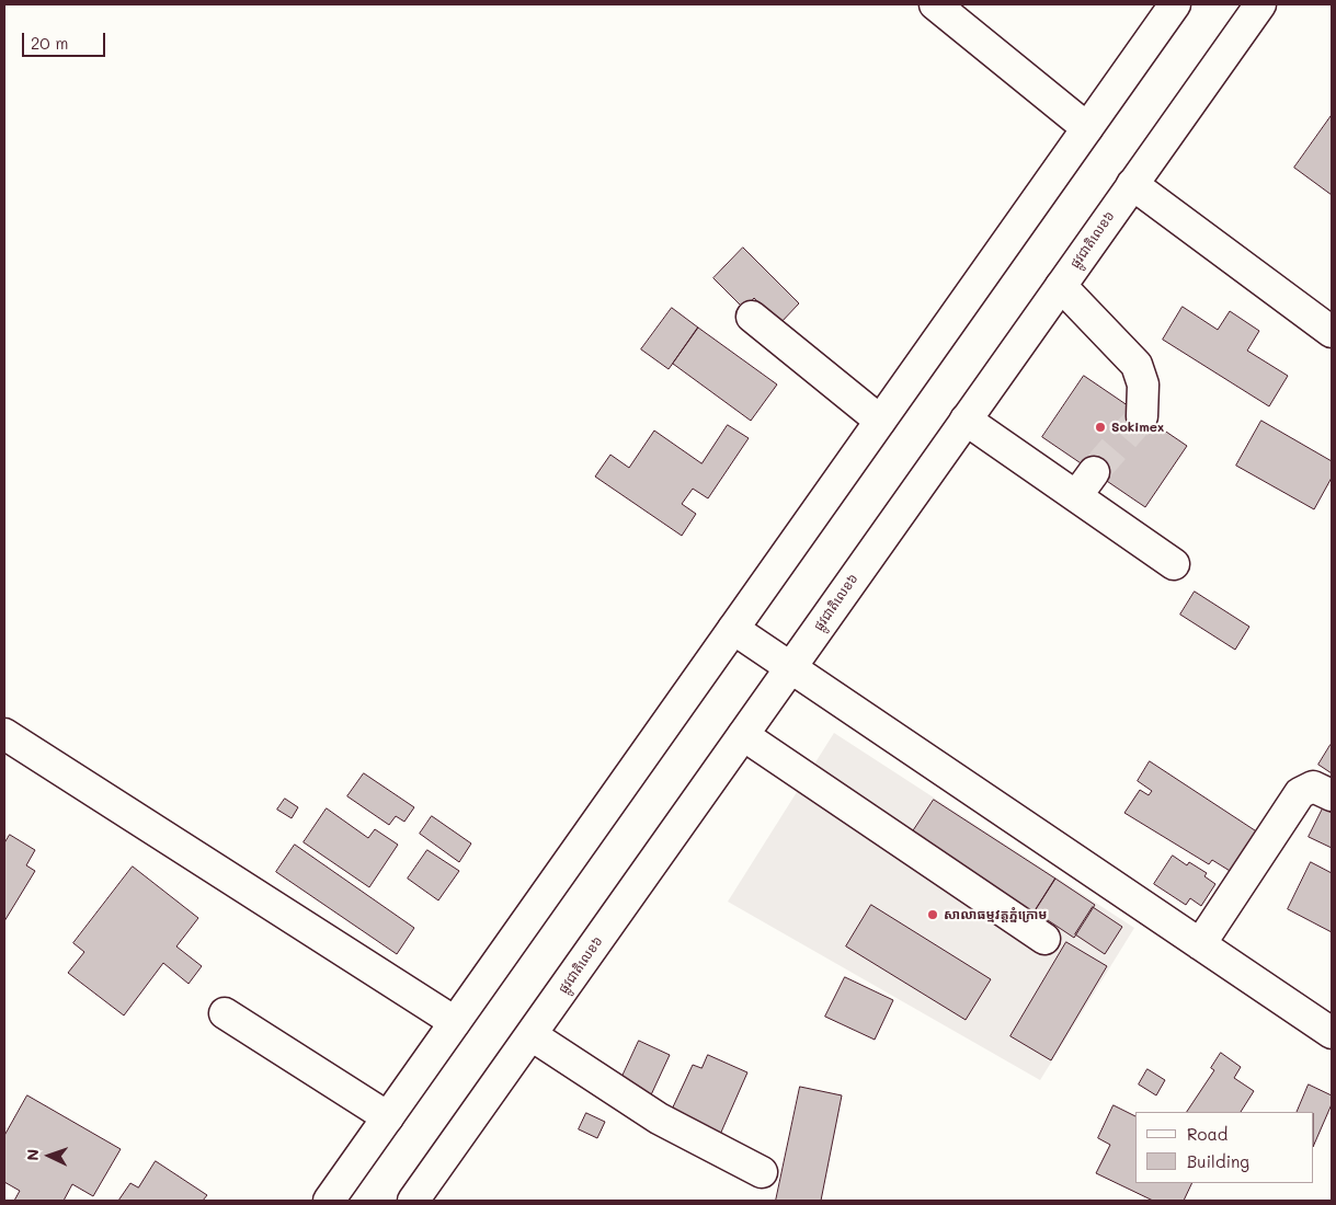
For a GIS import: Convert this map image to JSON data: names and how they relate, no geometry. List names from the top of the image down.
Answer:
{
  "streets": {
    "main road": ["ផ្លូវជាតិលេខ៦"]
  },
  "places": ["Sokimex", "សាលាធម្មវត្តភ្នំក្រោម"],
  "legend": ["Road", "Building"],
  "scale_bar": "20 m",
  "north": "left"
}
